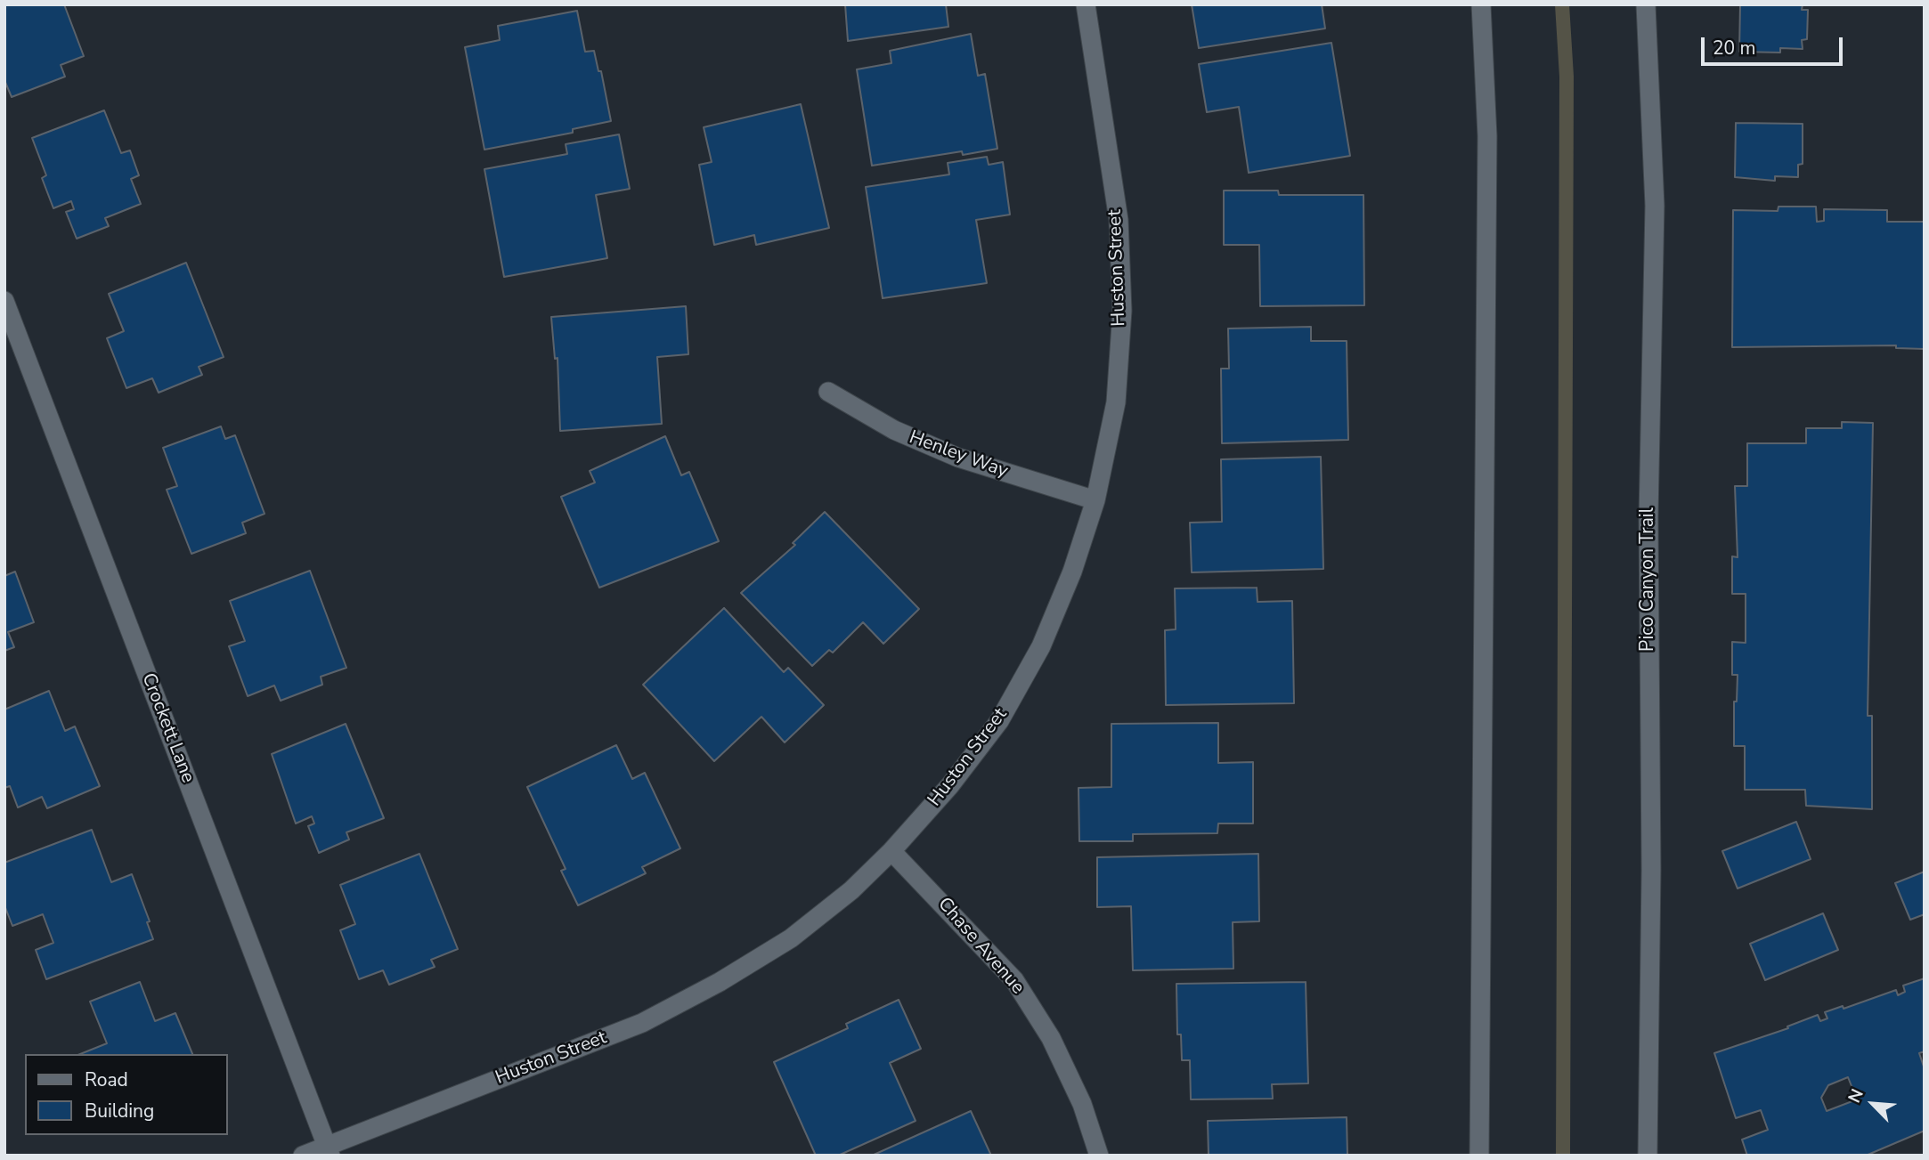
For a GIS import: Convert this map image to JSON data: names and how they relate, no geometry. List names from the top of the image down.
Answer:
{
  "streets": {
    "street": [
      "Huston Street",
      "Henley Way",
      "Pico Canyon Trail",
      "Crockett Lane",
      "Chase Avenue"
    ]
  },
  "crossings": [
    ["Huston Street", "Henley Way"],
    ["Huston Street", "Crockett Lane"],
    ["Huston Street", "Chase Avenue"]
  ],
  "legend": ["Road", "Building"],
  "scale_bar": "20 m",
  "north": "top left"
}
